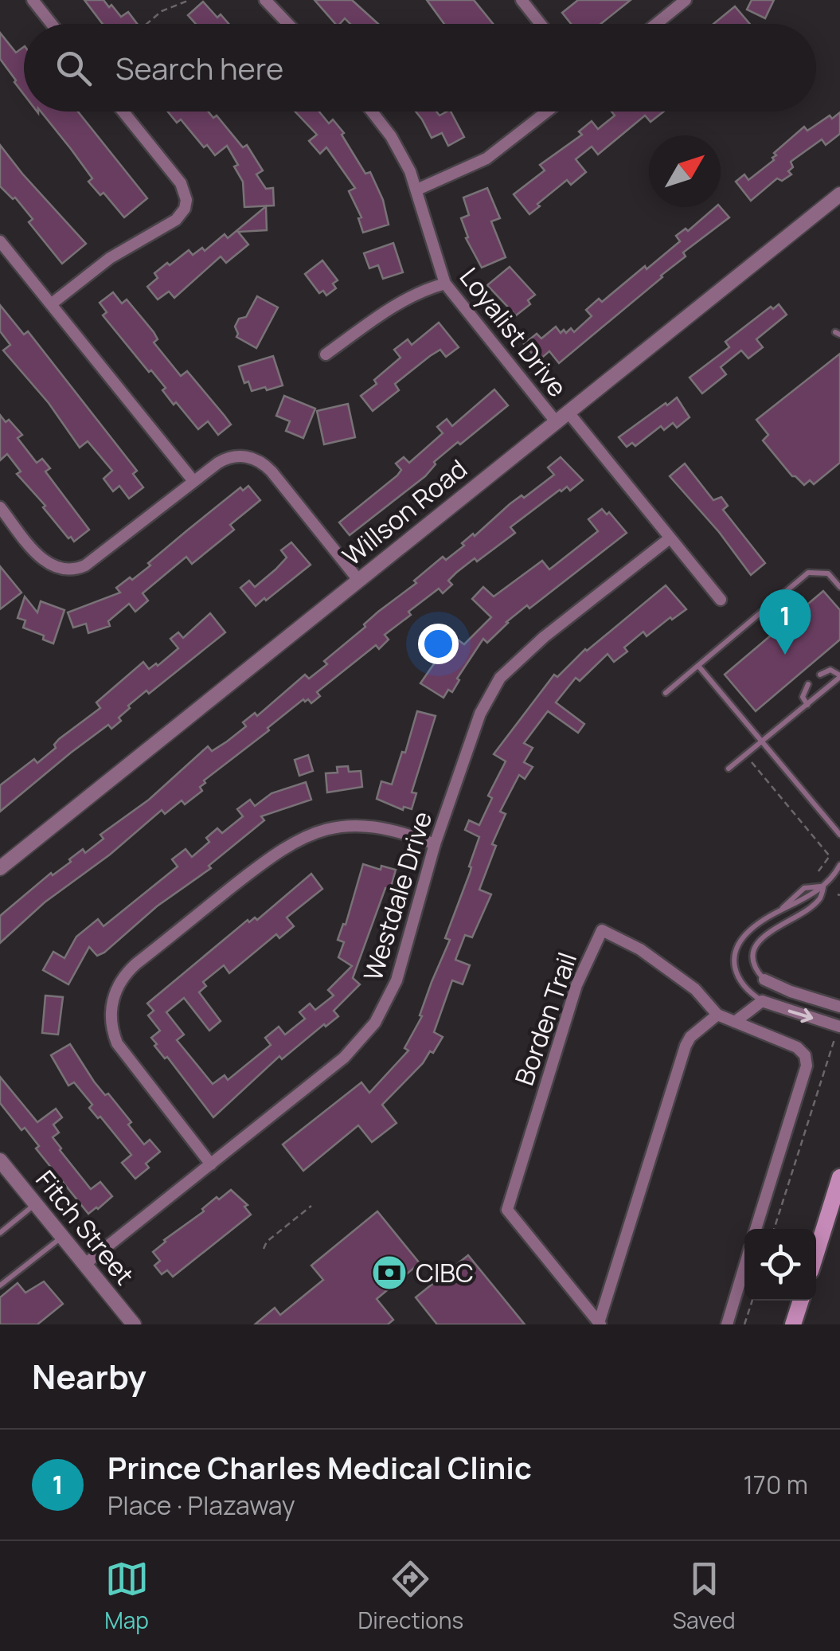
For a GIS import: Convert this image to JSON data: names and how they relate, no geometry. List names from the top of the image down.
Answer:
{
  "streets": {
    "street": [
      "Loyalist Drive",
      "Willson Road",
      "Westdale Drive",
      "Borden Trail",
      "Fitch Street"
    ]
  },
  "crossings": [
    ["Loyalist Drive", "Willson Road"],
    ["Westdale Drive", "Fitch Street"]
  ],
  "places": {
    "bank": ["CIBC"]
  },
  "north": "top right",
  "page": {
    "search": "Search here",
    "pins": "1",
    "heading": "Nearby",
    "list": [
      {
        "mark": "1",
        "name": "Prince Charles Medical Clinic",
        "note": "Place · Plazaway",
        "value": "170 m"
      }
    ],
    "nav": ["Map", "Directions", "Saved"]
  }
}
